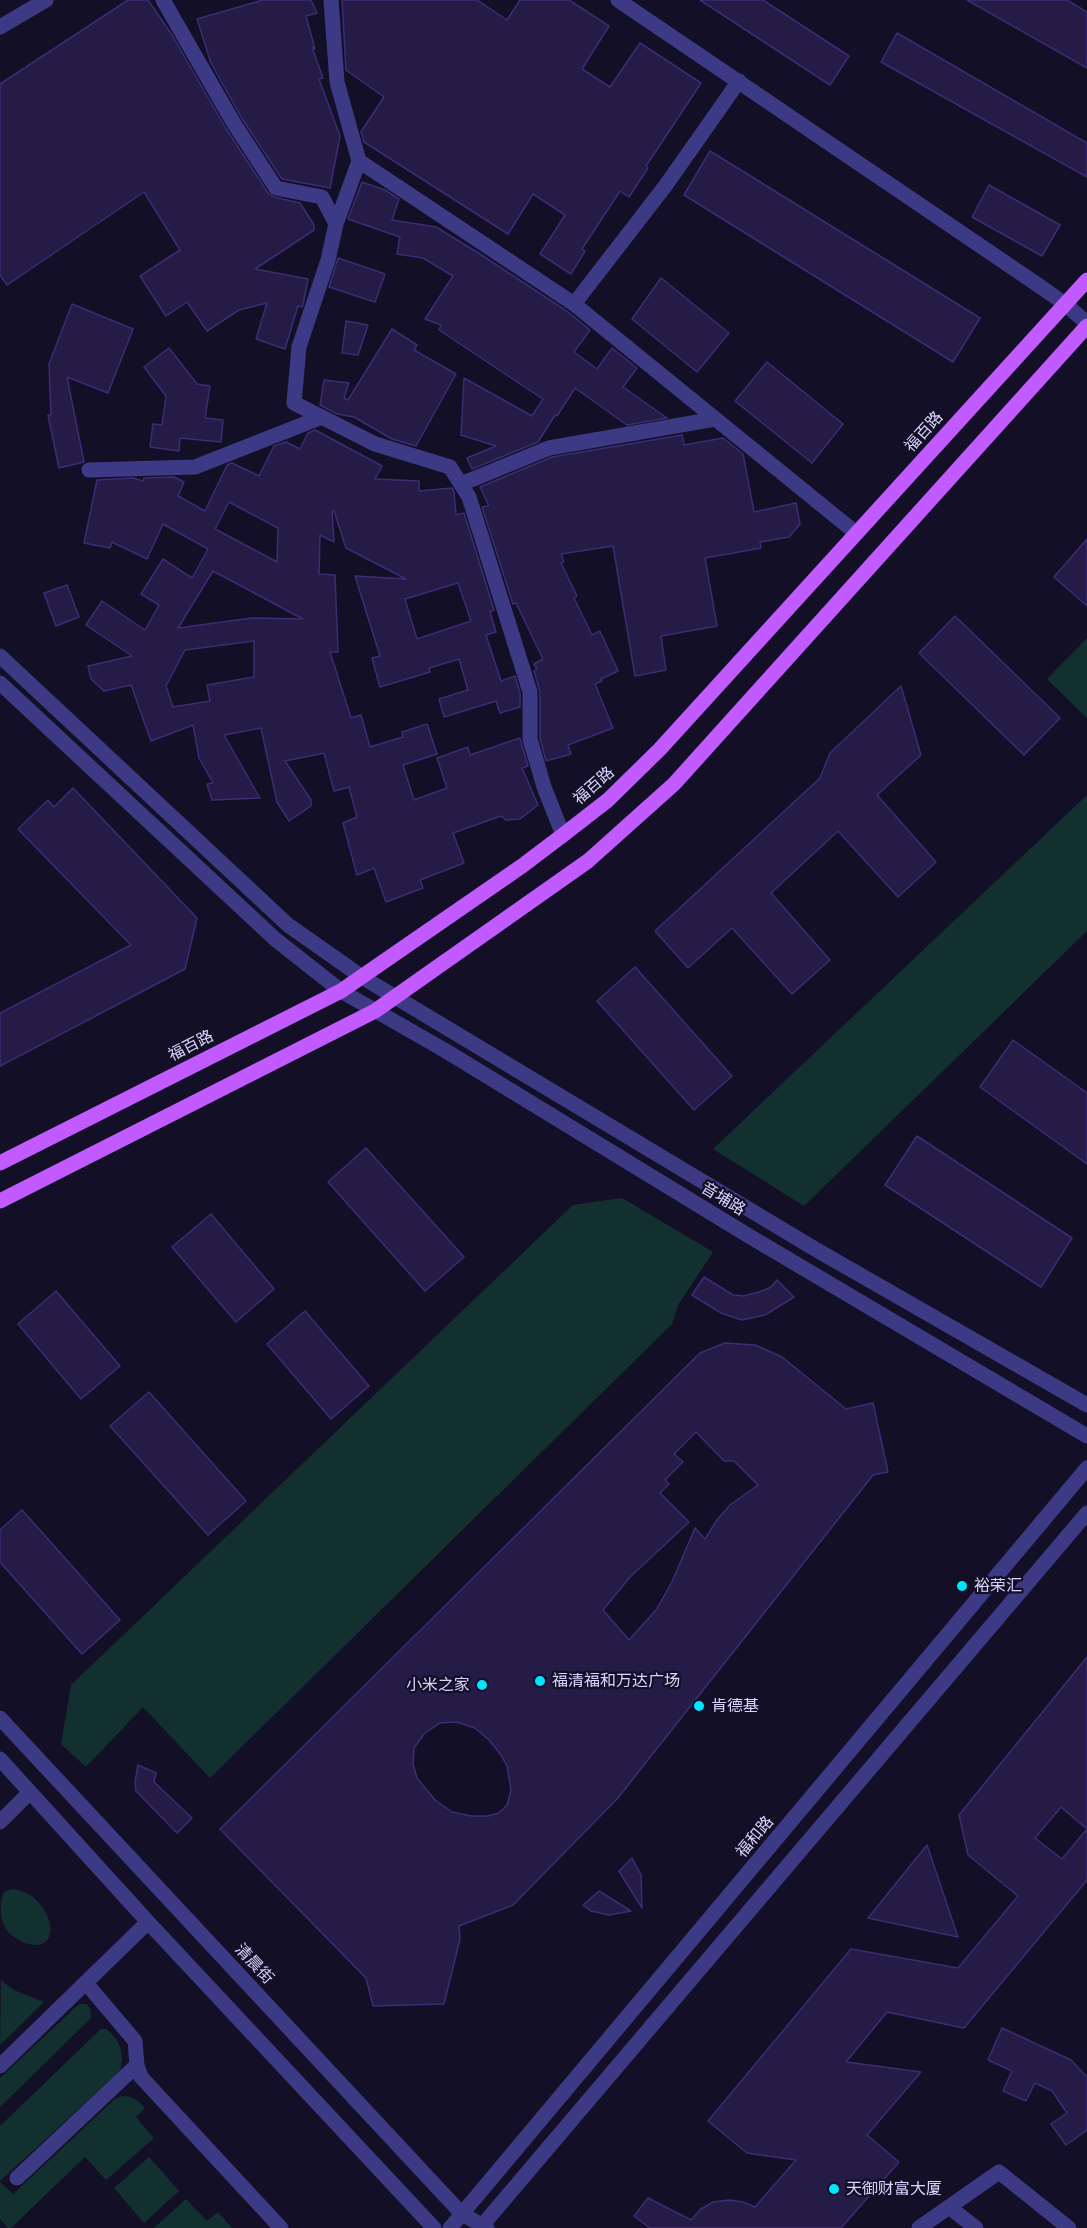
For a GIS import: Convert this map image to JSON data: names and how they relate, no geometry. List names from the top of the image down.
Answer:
{
  "streets": {
    "main road": ["福百路"],
    "street": ["音埔路", "福和路", "清晨街"]
  },
  "crossings": [
    ["福百路", "音埔路"],
    ["福和路", "清晨街"]
  ],
  "places": [
    "裕荣汇",
    "福清福和万达广场",
    "小米之家",
    "肯德基",
    "天御财富大厦"
  ]
}
